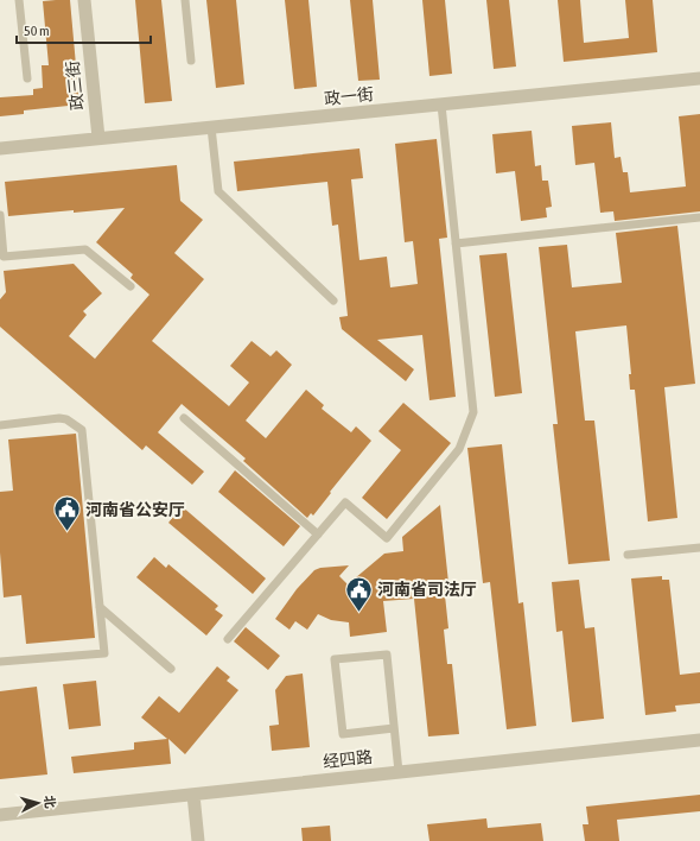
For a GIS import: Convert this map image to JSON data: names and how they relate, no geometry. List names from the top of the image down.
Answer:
{
  "streets": {
    "street": ["政三街", "政一街", "经四路"]
  },
  "crossings": [
    ["政三街", "政一街"]
  ],
  "places": {
    "public building": ["河南省公安厅", "河南省司法厅"]
  },
  "scale_bar": "50 m",
  "north": "right"
}
